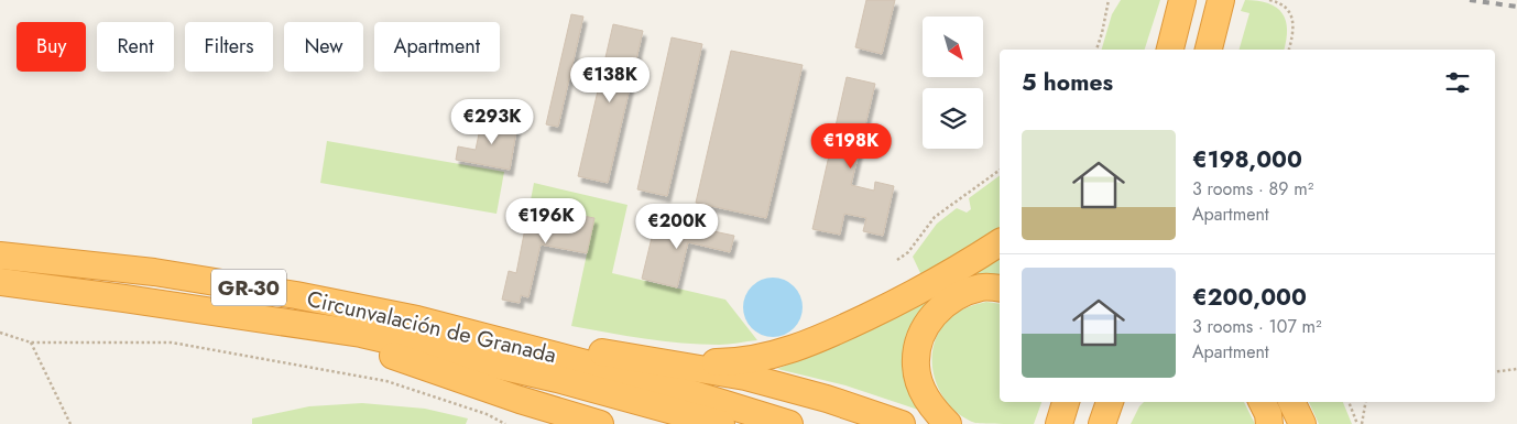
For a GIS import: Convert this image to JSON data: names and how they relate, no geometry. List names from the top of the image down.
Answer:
{
  "streets": {
    "highway": ["GR-30", "Circunvalación de Granada"]
  },
  "north": "bottom right",
  "page": {
    "chip": [
      "Buy",
      "Rent",
      "Filters",
      "New",
      "Apartment"
    ],
    "heading": "5 homes",
    "price": [
      "€138K",
      "€293K",
      "€198K",
      "€196K",
      "€200K"
    ],
    "list": [
      {
        "name": "€198,000",
        "note": "3 rooms · 89 m² · Apartment"
      },
      {
        "name": "€200,000",
        "note": "3 rooms · 107 m² · Apartment"
      }
    ]
  }
}
